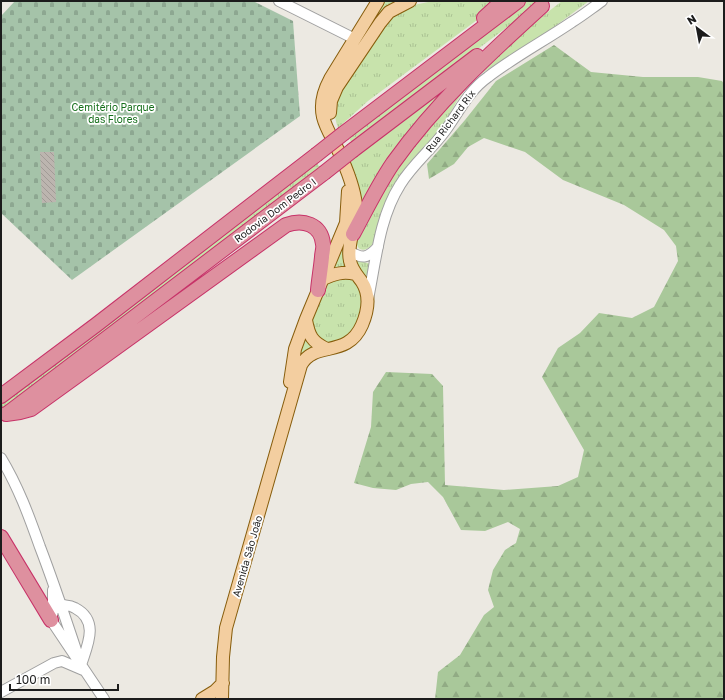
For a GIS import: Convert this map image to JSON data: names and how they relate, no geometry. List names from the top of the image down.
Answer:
{
  "streets": {
    "highway": ["Rodovia Dom Pedro I"],
    "main road": ["Avenida São João"],
    "street": ["Rua Richard Rix"]
  },
  "parks": ["Cemitério Parque das Flores"],
  "scale_bar": "100 m",
  "north": "top left"
}
